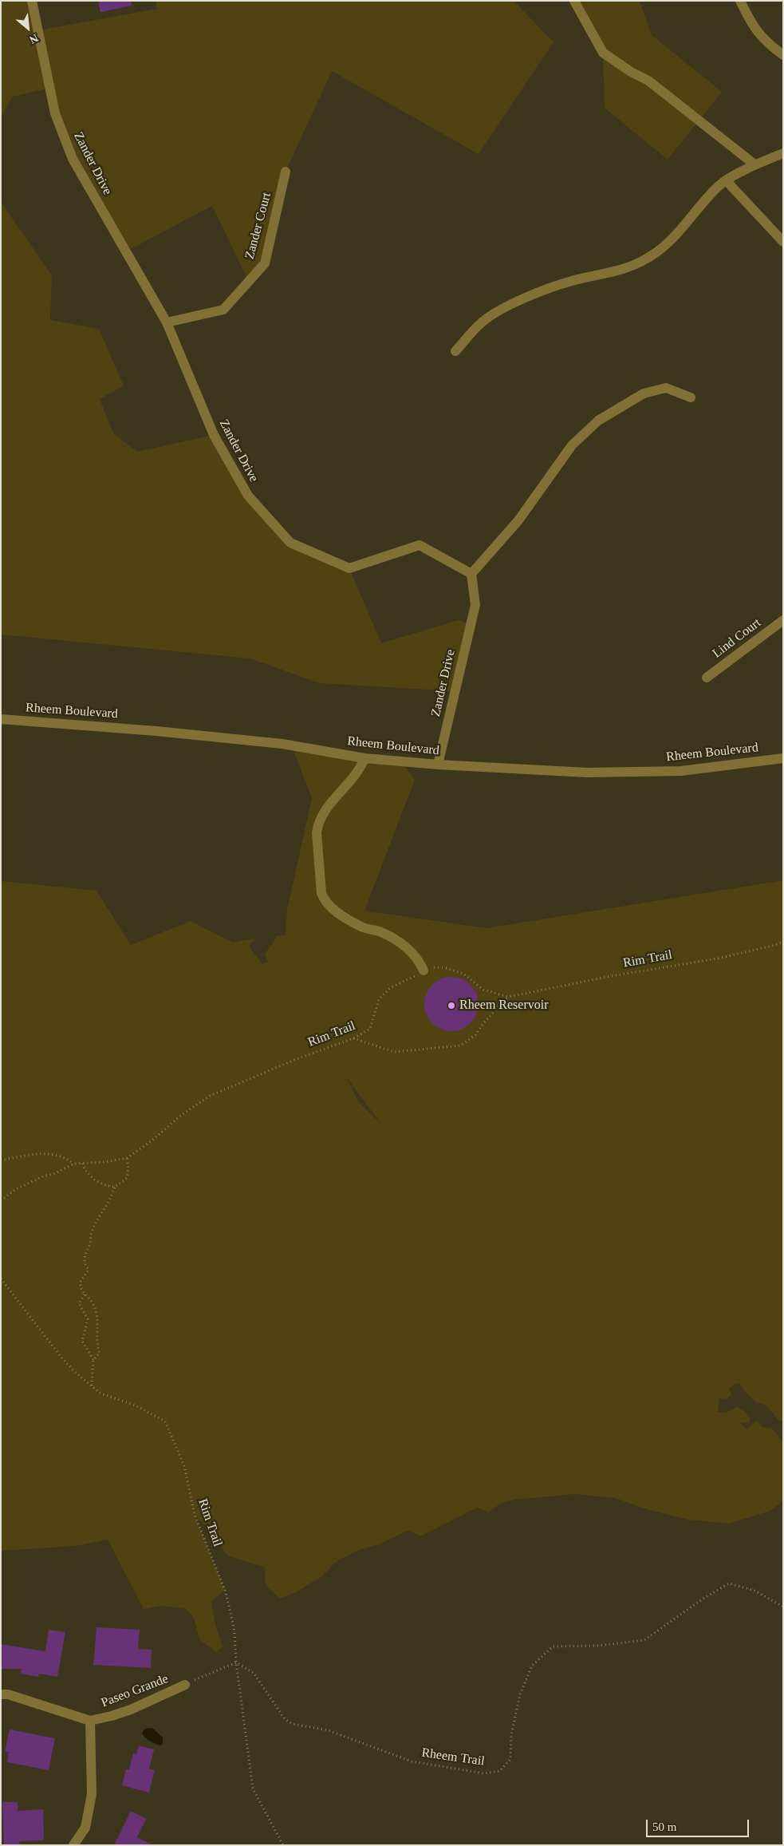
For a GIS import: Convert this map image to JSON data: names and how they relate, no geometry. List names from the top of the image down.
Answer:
{
  "streets": {
    "street": [
      "Zander Drive",
      "Zander Court",
      "Lind Court",
      "Rheem Boulevard",
      "Paseo Grande"
    ],
    "path": ["Rim Trail", "Rheem Trail"]
  },
  "crossings": [
    ["Zander Drive", "Zander Court"],
    ["Zander Drive", "Rheem Boulevard"],
    ["Rim Trail", "Rheem Trail"]
  ],
  "places": ["Rheem Reservoir"],
  "scale_bar": "50 m",
  "north": "bottom right"
}
